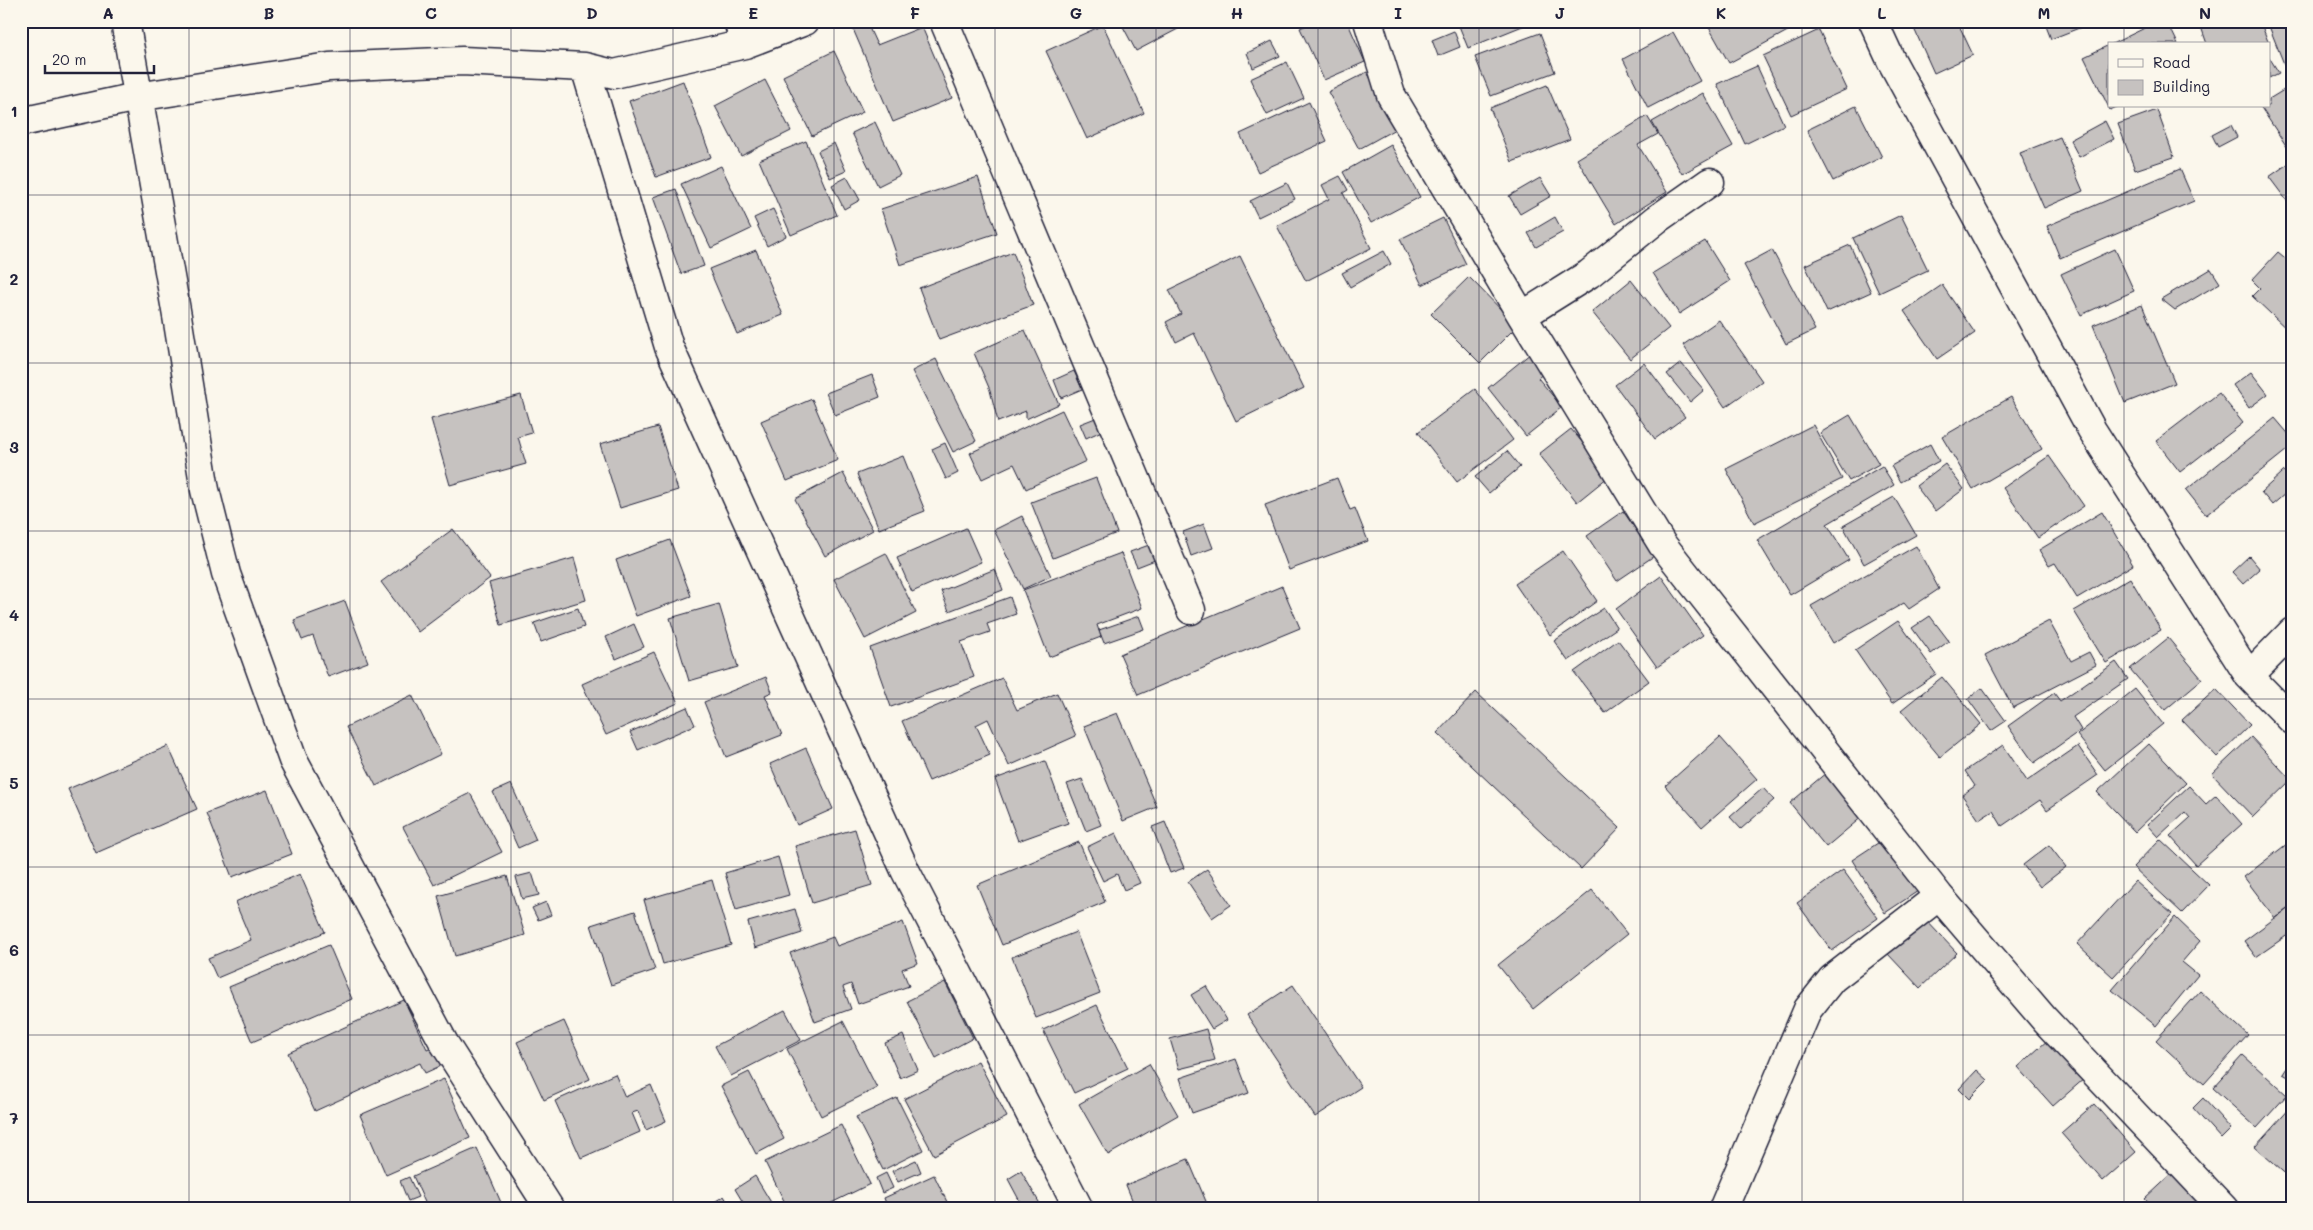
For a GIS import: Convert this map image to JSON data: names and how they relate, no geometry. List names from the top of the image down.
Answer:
{
  "legend": ["Road", "Building"],
  "scale_bar": "20 m",
  "grid": {
    "columns": [
      "A",
      "B",
      "C",
      "D",
      "E",
      "F",
      "G",
      "H",
      "I",
      "J",
      "K",
      "L",
      "M",
      "N"
    ],
    "rows": [
      "1",
      "2",
      "3",
      "4",
      "5",
      "6",
      "7"
    ]
  }
}
